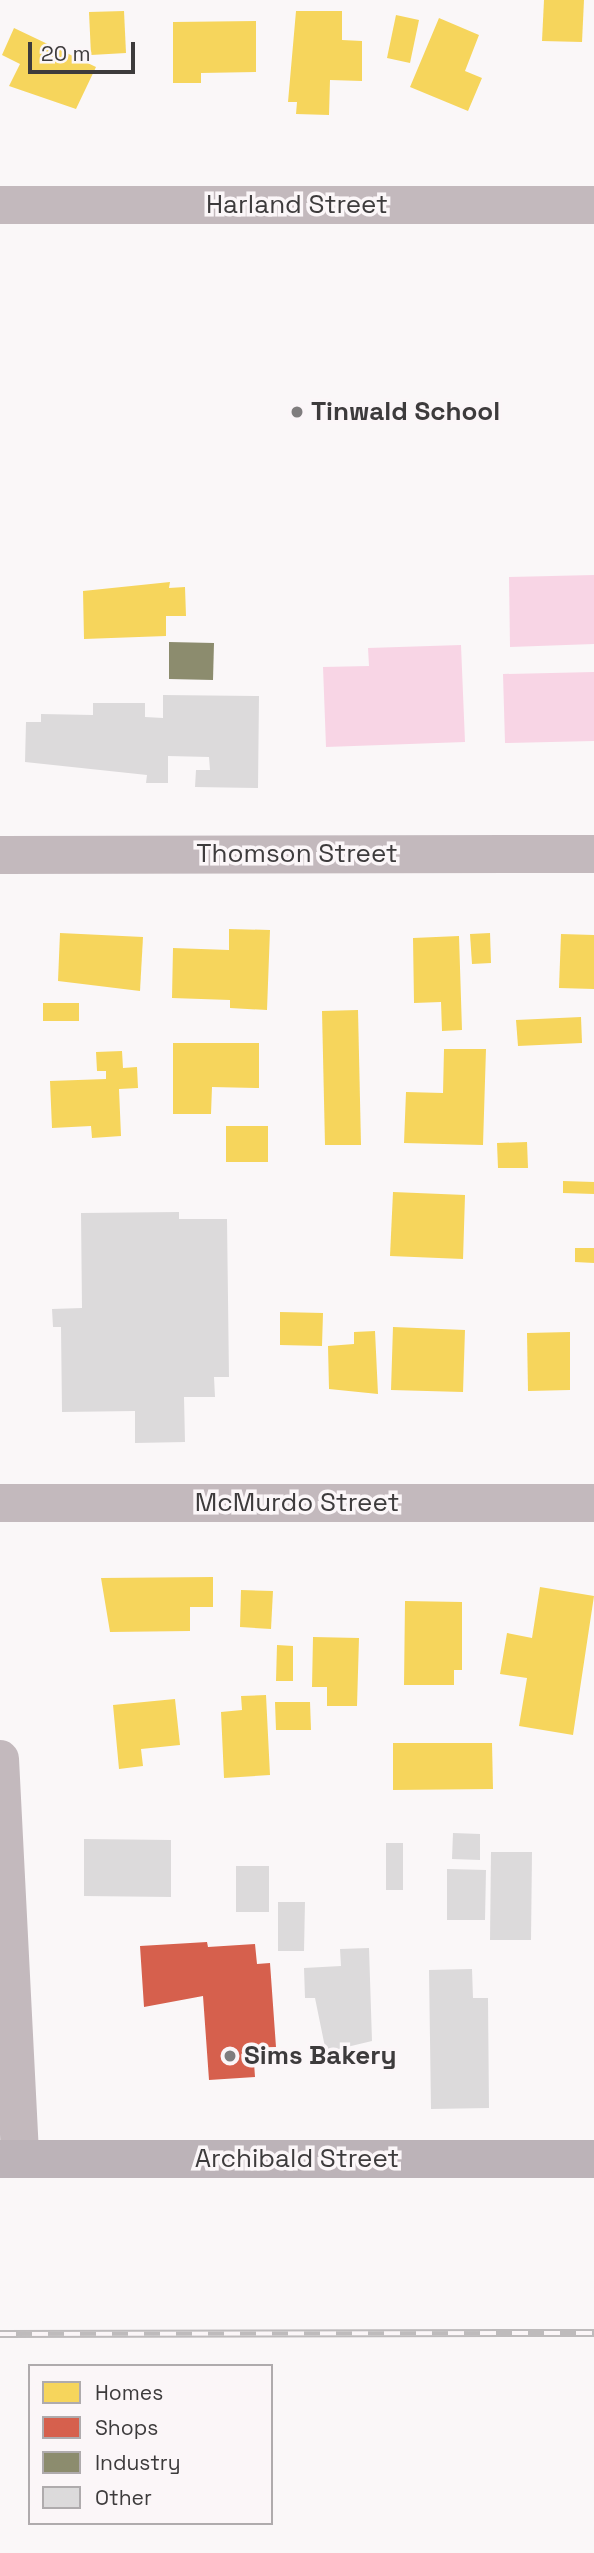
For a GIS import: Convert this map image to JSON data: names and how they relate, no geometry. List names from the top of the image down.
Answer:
{
  "streets": {
    "highway": ["Archibald Street"],
    "street": ["Harland Street", "Thomson Street", "McMurdo Street"]
  },
  "places": ["Tinwald School", "Sims Bakery"],
  "legend": [
    "Homes",
    "Shops",
    "Industry",
    "Other"
  ],
  "scale_bar": "20 m"
}
